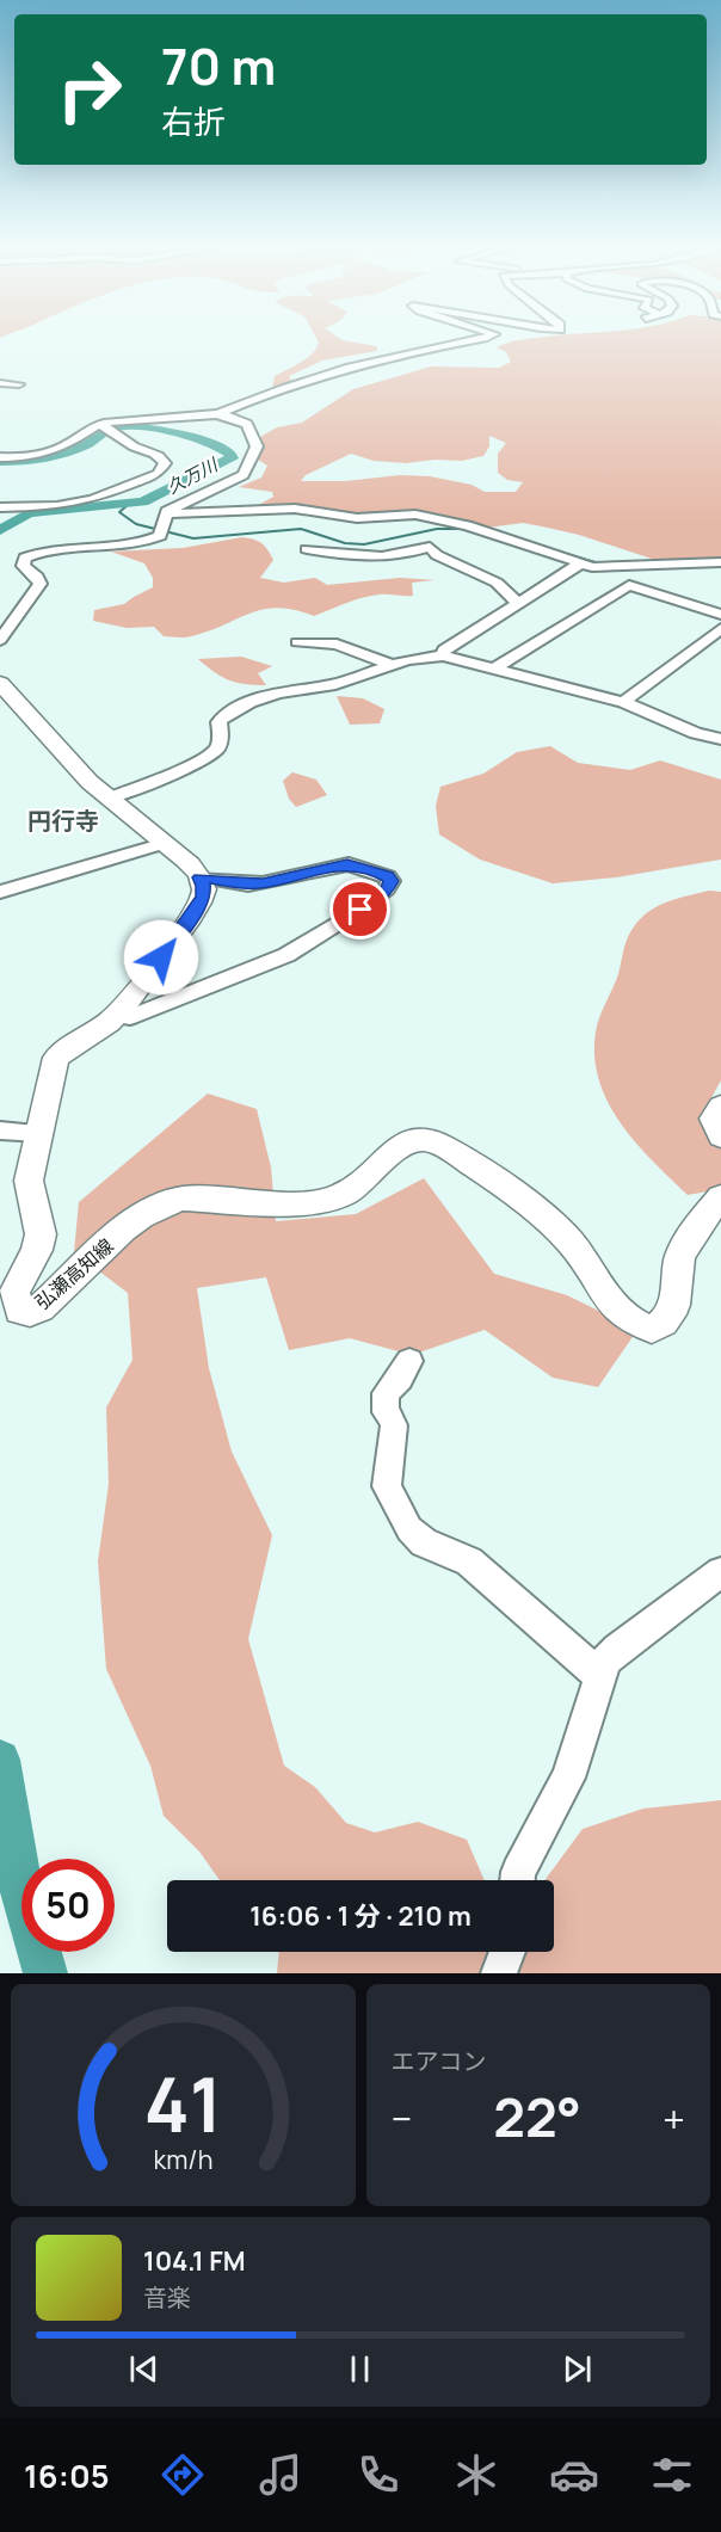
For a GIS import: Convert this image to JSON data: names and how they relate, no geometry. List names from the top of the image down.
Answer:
{
  "streets": {
    "main road": ["弘瀬高知線"]
  },
  "districts": ["円行寺"],
  "water": ["久万川"],
  "page": {
    "turn": ["70 m", "右折"],
    "limit": "50",
    "trip": "16:06 · 1 分 · 210 m",
    "tile": "エアコン",
    "heat": ["−", "22°", "+"],
    "song": ["104.1 FM", "音楽"],
    "tabs": "16:05",
    "gauge": ["41", "km/h"]
  }
}
